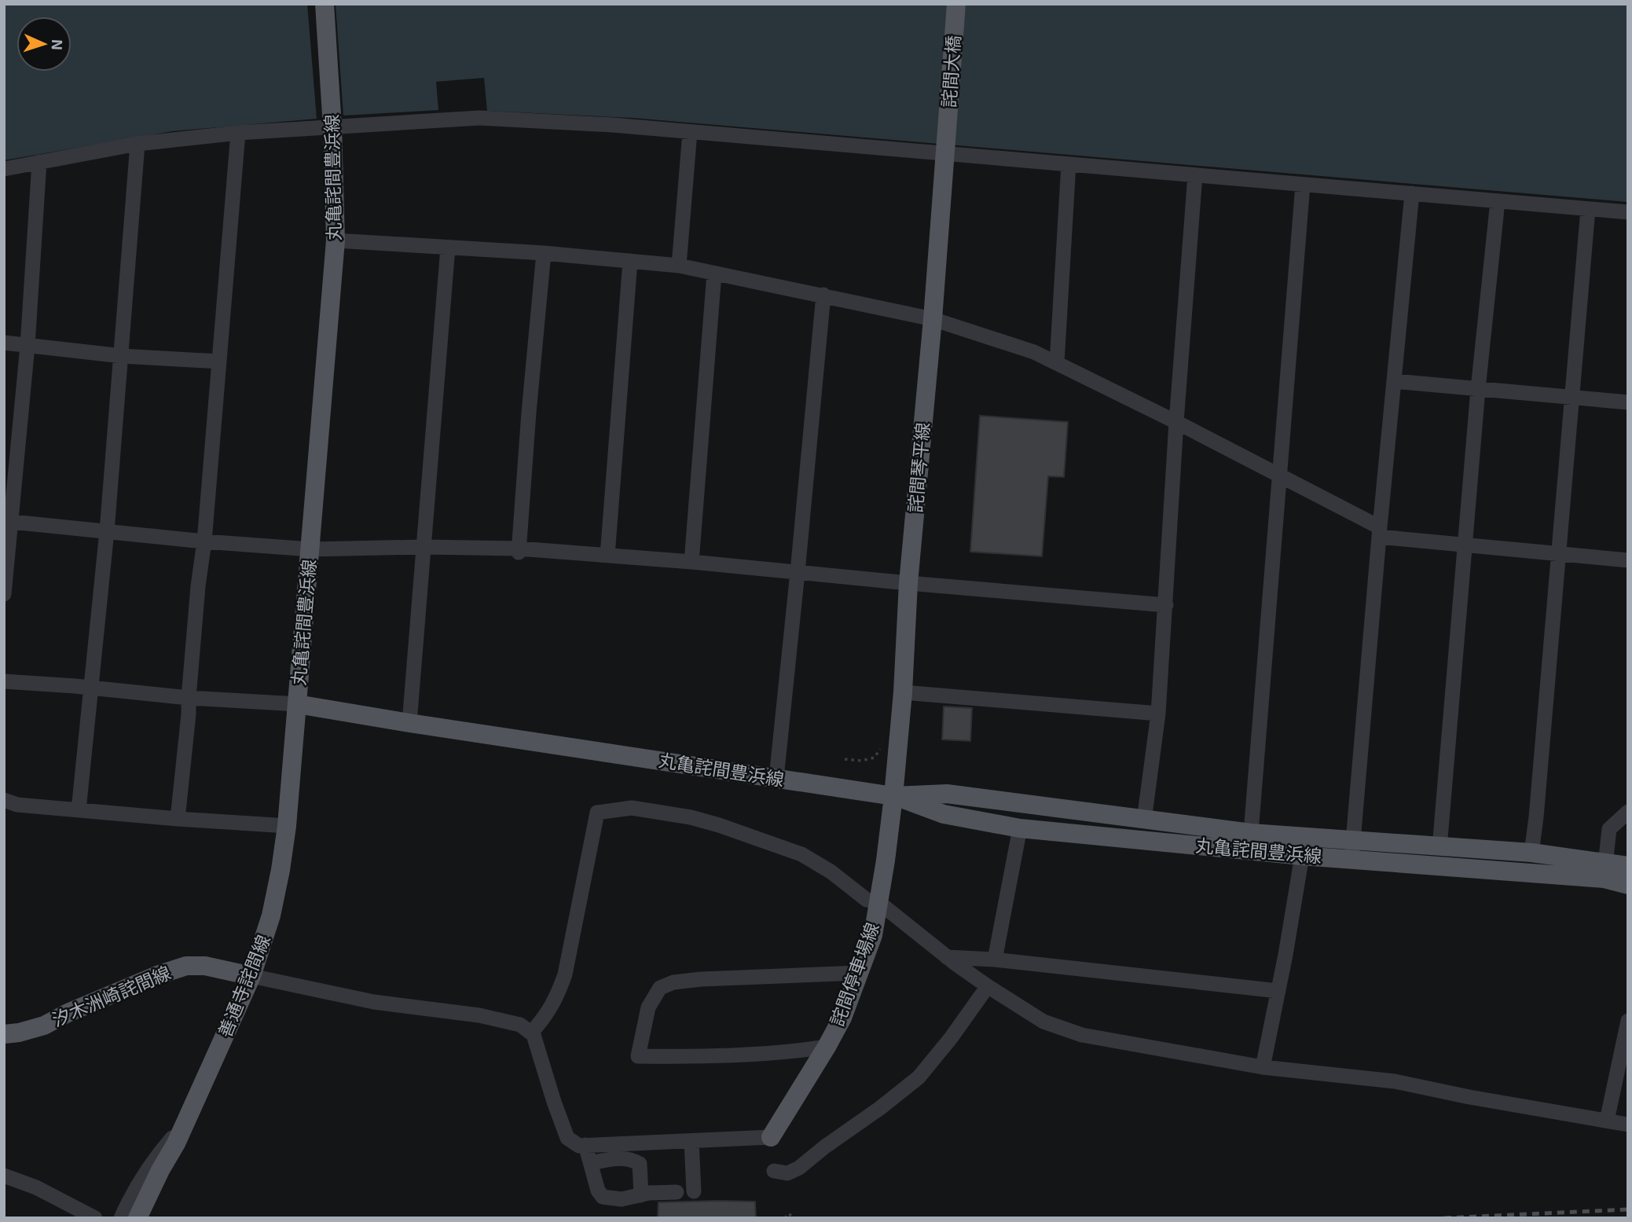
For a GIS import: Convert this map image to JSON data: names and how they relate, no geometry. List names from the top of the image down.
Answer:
{
  "streets": {
    "main road": [
      "詫間大橋",
      "丸亀詫間豊浜線",
      "詫間琴平線",
      "詫間停車場線",
      "善通寺詫間線",
      "汐木洲崎詫間線"
    ]
  },
  "crossings": [
    ["詫間大橋", "詫間琴平線"],
    ["丸亀詫間豊浜線", "詫間琴平線"],
    ["丸亀詫間豊浜線", "詫間停車場線"],
    ["丸亀詫間豊浜線", "善通寺詫間線"],
    ["詫間琴平線", "詫間停車場線"],
    ["善通寺詫間線", "汐木洲崎詫間線"]
  ],
  "north": "right"
}
